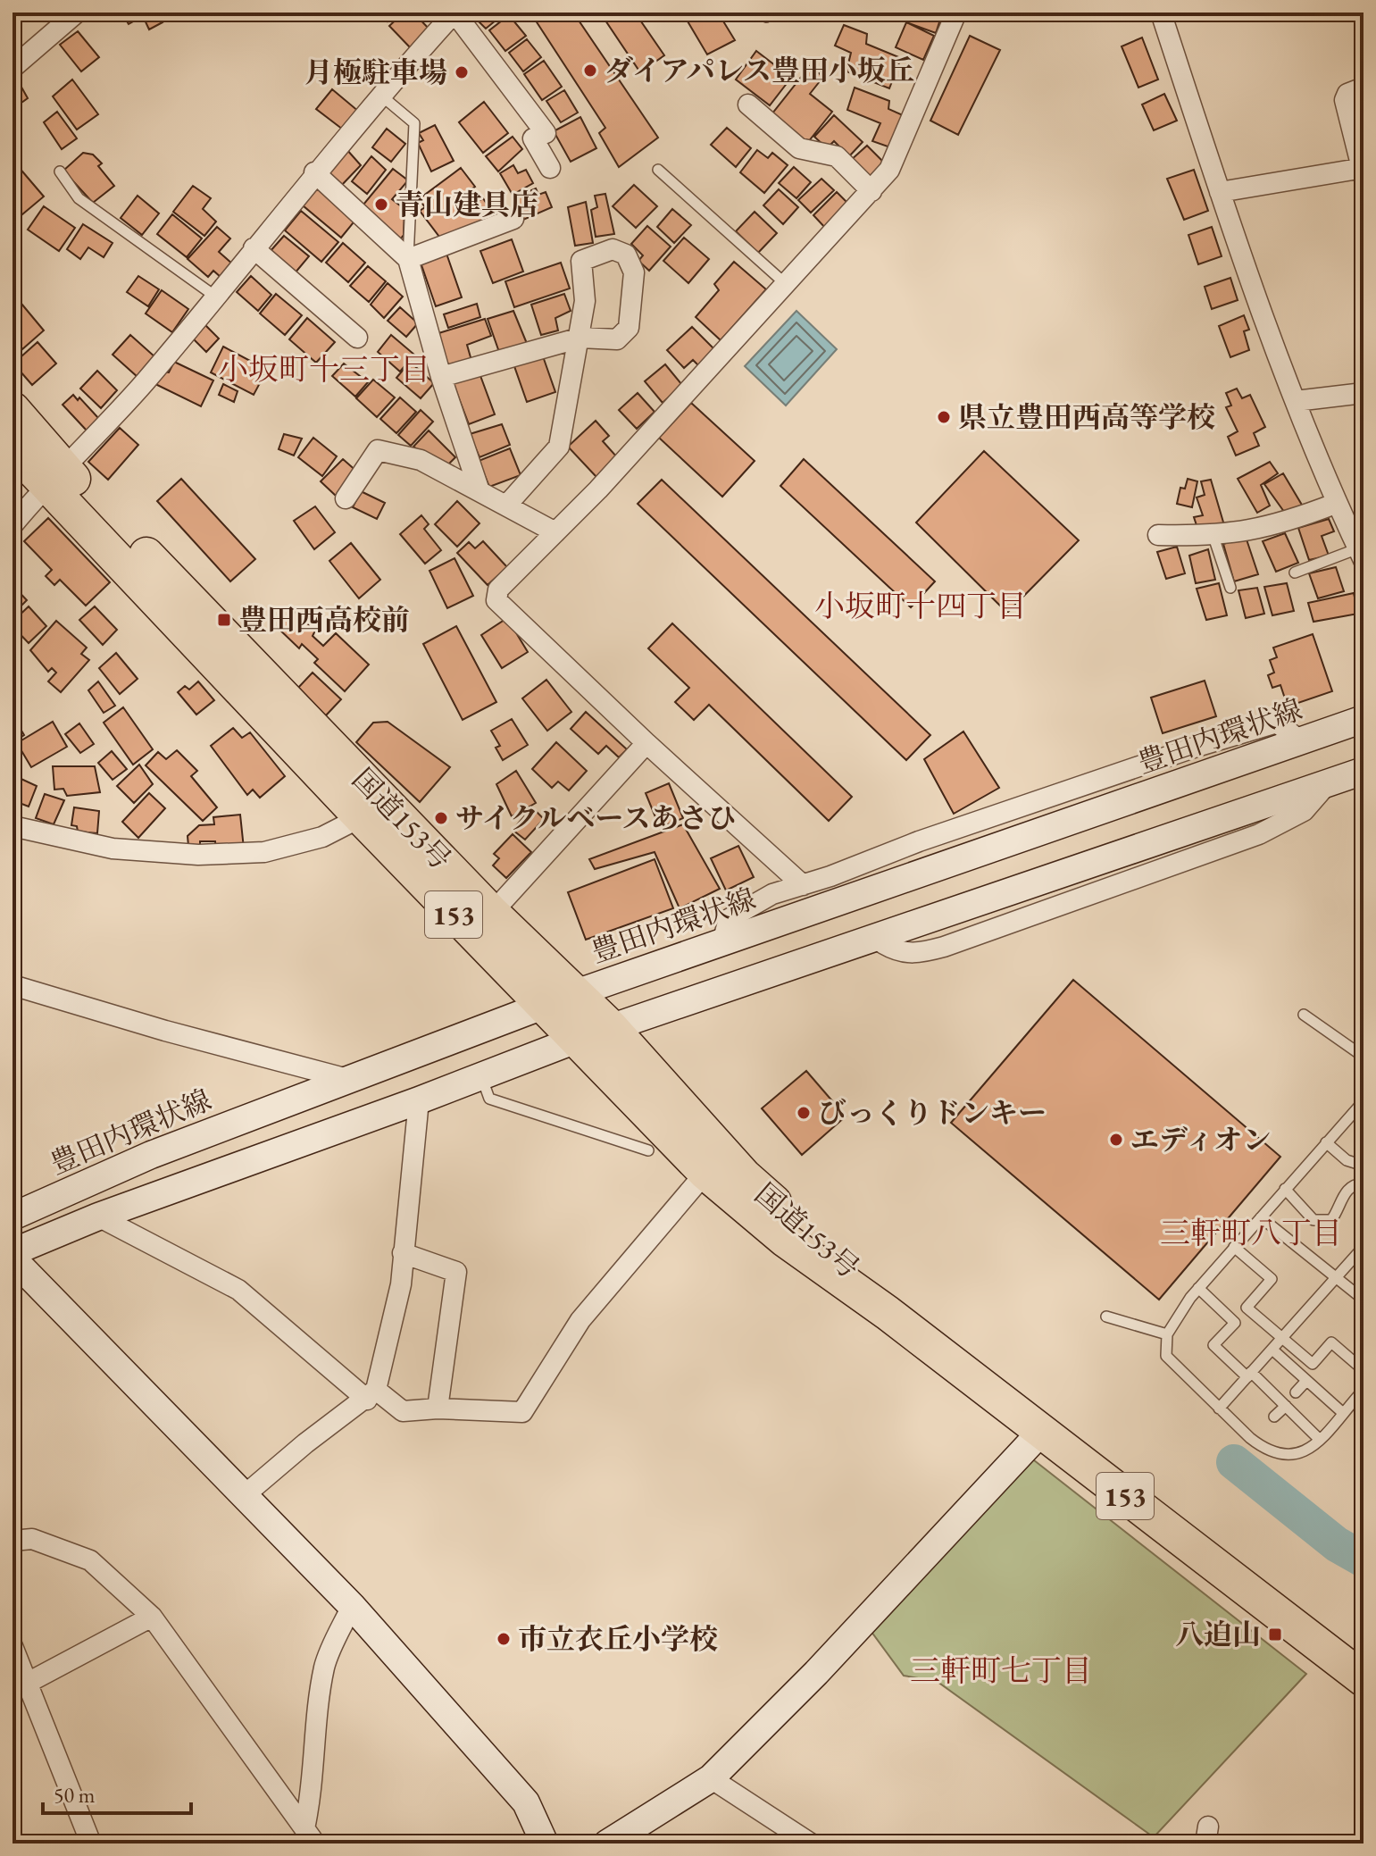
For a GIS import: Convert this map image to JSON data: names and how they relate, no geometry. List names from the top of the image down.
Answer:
{
  "streets": {
    "highway": ["国道153号", "153"],
    "street": ["豊田内環状線"]
  },
  "crossings": [
    ["豊田内環状線", "国道153号"]
  ],
  "districts": [
    "小坂町十三丁目",
    "小坂町十四丁目",
    "三軒町八丁目",
    "三軒町七丁目"
  ],
  "places": {
    "other": [
      "ダイアパレス豊田小坂丘",
      "月極駐車場",
      "青山建具店",
      "県立豊田西高等学校",
      "サイクルベースあさひ",
      "びっくりドンキー",
      "エディオン",
      "市立衣丘小学校"
    ],
    "transit": ["豊田西高校前", "八迫山"]
  },
  "scale_bar": "50 m"
}
